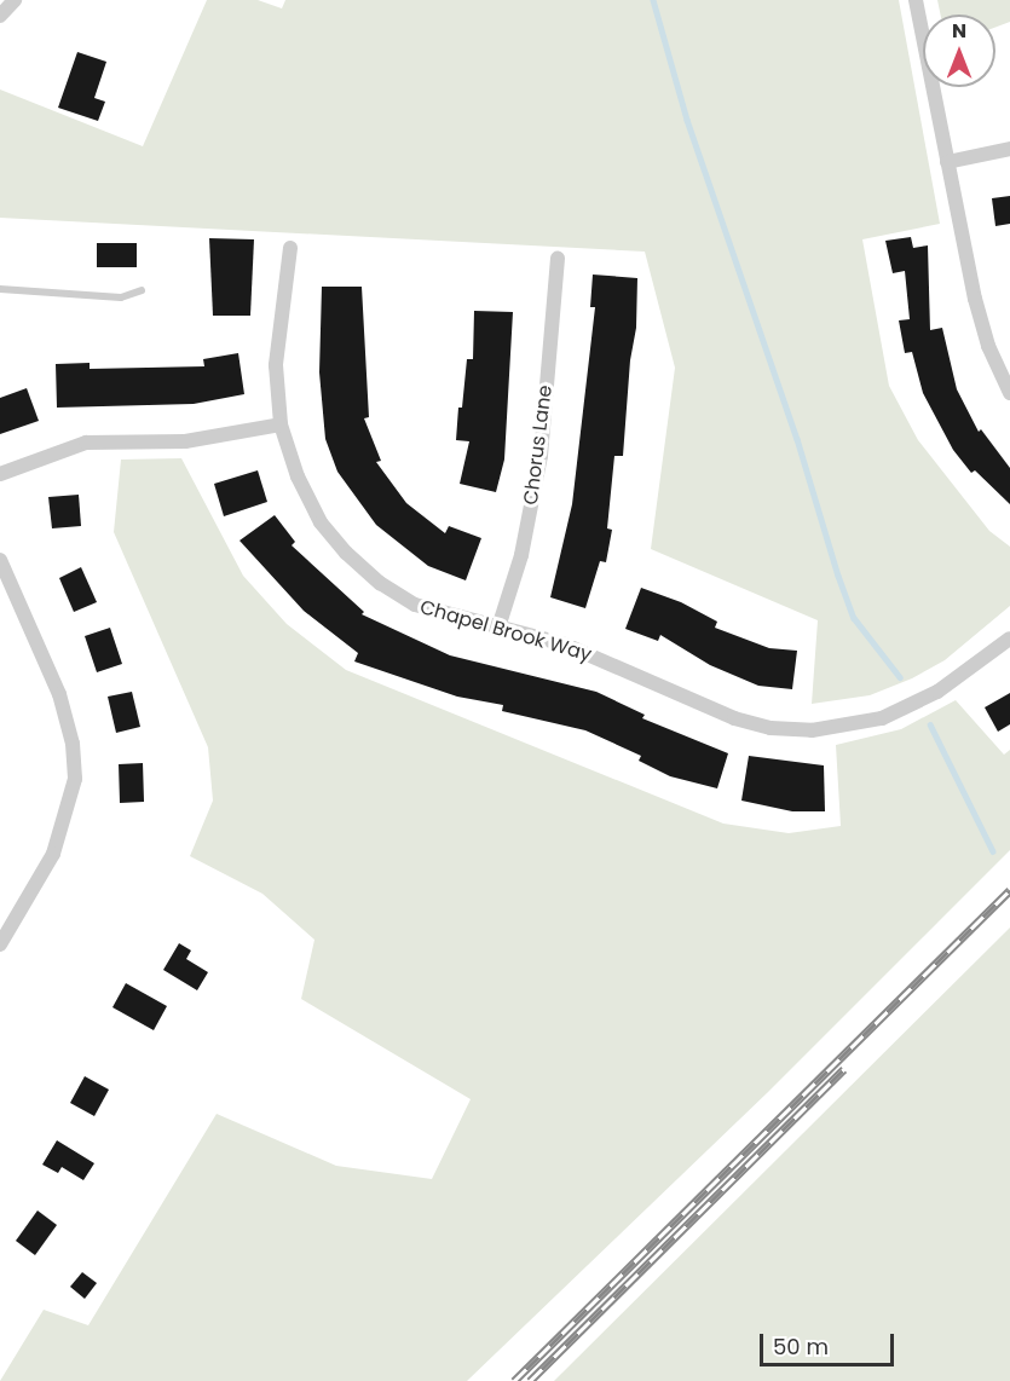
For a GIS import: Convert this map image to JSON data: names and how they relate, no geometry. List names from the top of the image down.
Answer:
{
  "streets": {
    "street": ["Chorus Lane", "Chapel Brook Way"]
  },
  "crossings": [
    ["Chorus Lane", "Chapel Brook Way"]
  ],
  "scale_bar": "50 m",
  "north": "top"
}
